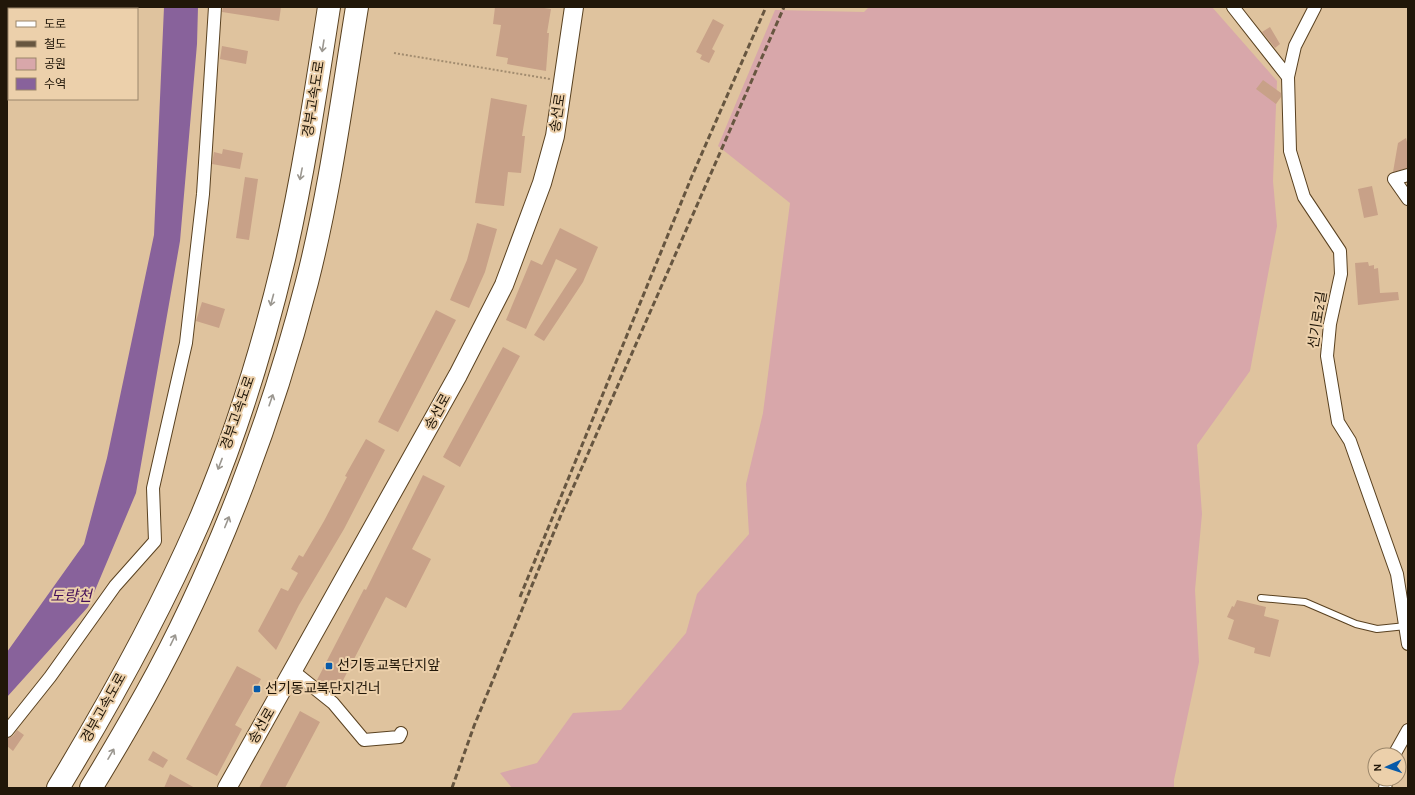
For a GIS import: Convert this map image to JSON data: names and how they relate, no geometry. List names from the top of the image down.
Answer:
{
  "streets": {
    "highway": ["경부고속도로"],
    "main road": ["송선로"],
    "street": ["선기로2길"]
  },
  "water": ["도량천"],
  "places": {
    "transit": ["선기동교복단지앞", "선기동교복단지건너"]
  },
  "legend": [
    "도로",
    "철도",
    "공원",
    "수역"
  ],
  "north": "left"
}
